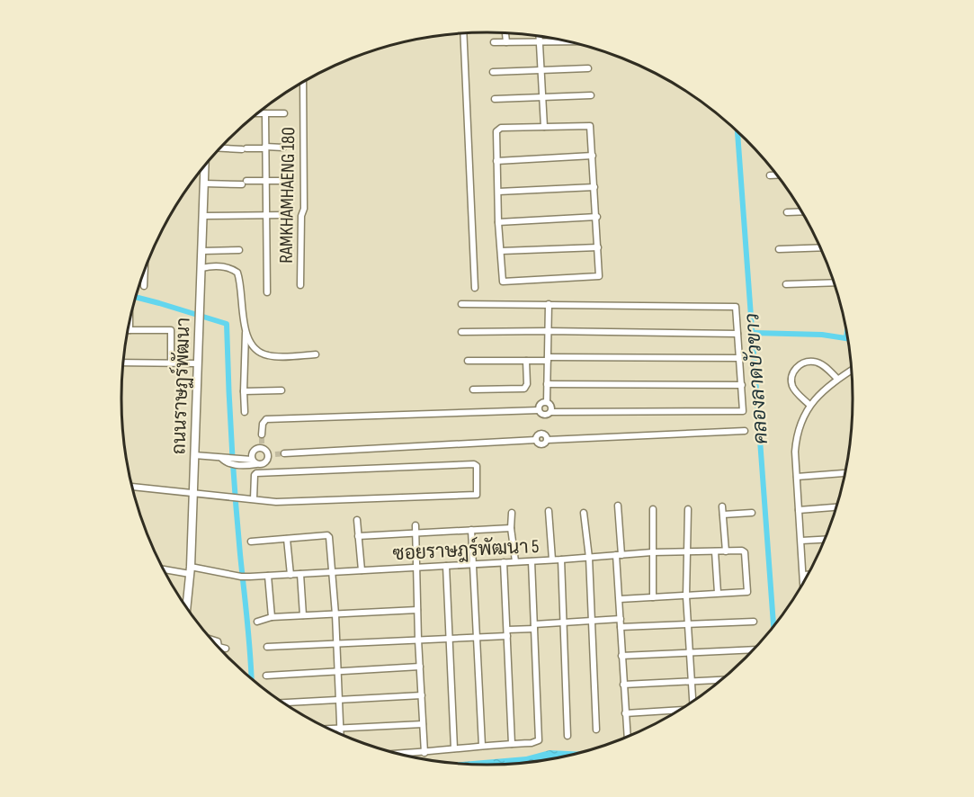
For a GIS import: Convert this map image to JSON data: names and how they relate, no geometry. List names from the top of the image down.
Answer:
{
  "streets": {
    "street": ["RAMKHAMHAENG 180", "ถนนราษฏร์พัฒนา", "ซอยราษฎร์พัฒนา 5"]
  },
  "crossings": [
    ["ถนนราษฏร์พัฒนา", "ซอยราษฎร์พัฒนา 5"]
  ],
  "water": ["คลองลาดบัวขาว"]
}
